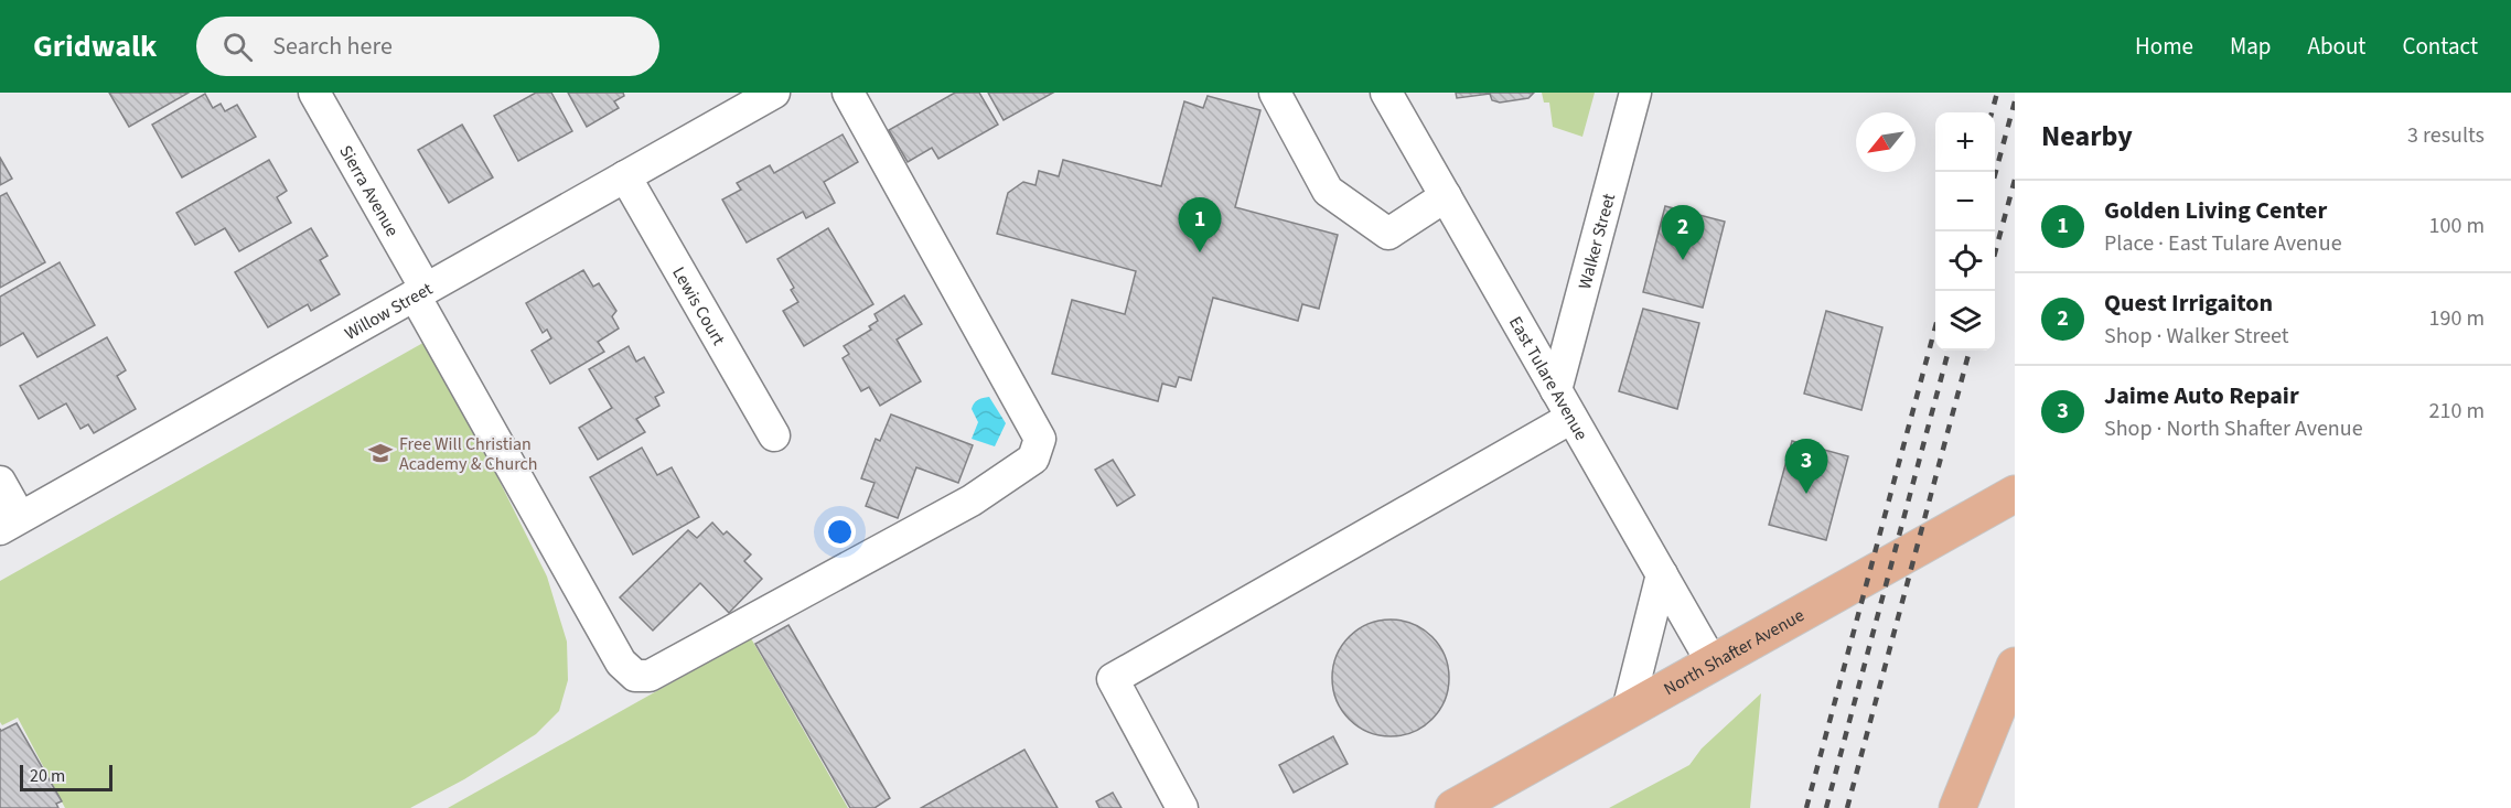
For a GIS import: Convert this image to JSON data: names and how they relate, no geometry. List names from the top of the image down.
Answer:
{
  "streets": {
    "main road": ["North Shafter Avenue"],
    "street": [
      "Sierra Avenue",
      "Walker Street",
      "Lewis Court",
      "Willow Street",
      "East Tulare Avenue"
    ]
  },
  "crossings": [
    ["Sierra Avenue", "Willow Street"],
    ["Walker Street", "East Tulare Avenue"],
    ["Lewis Court", "Willow Street"],
    ["East Tulare Avenue", "North Shafter Avenue"]
  ],
  "places": {
    "school or university": ["Free Will Christian Academy & Church"]
  },
  "scale_bar": "20 m",
  "north": "bottom left",
  "page": {
    "header": "Gridwalk",
    "search": "Search here",
    "nav": [
      "Home",
      "Map",
      "About",
      "Contact"
    ],
    "heading": ["Nearby", "3 results"],
    "map_buttons": ["+", "−"],
    "list": [
      {
        "mark": "1",
        "name": "Golden Living Center",
        "note": "Place · East Tulare Avenue",
        "value": "100 m"
      },
      {
        "mark": "2",
        "name": "Quest Irrigaiton",
        "note": "Shop · Walker Street",
        "value": "190 m"
      },
      {
        "mark": "3",
        "name": "Jaime Auto Repair",
        "note": "Shop · North Shafter Avenue",
        "value": "210 m"
      }
    ],
    "pins": ["1", "2", "3"],
    "scale": "20 m"
  }
}
